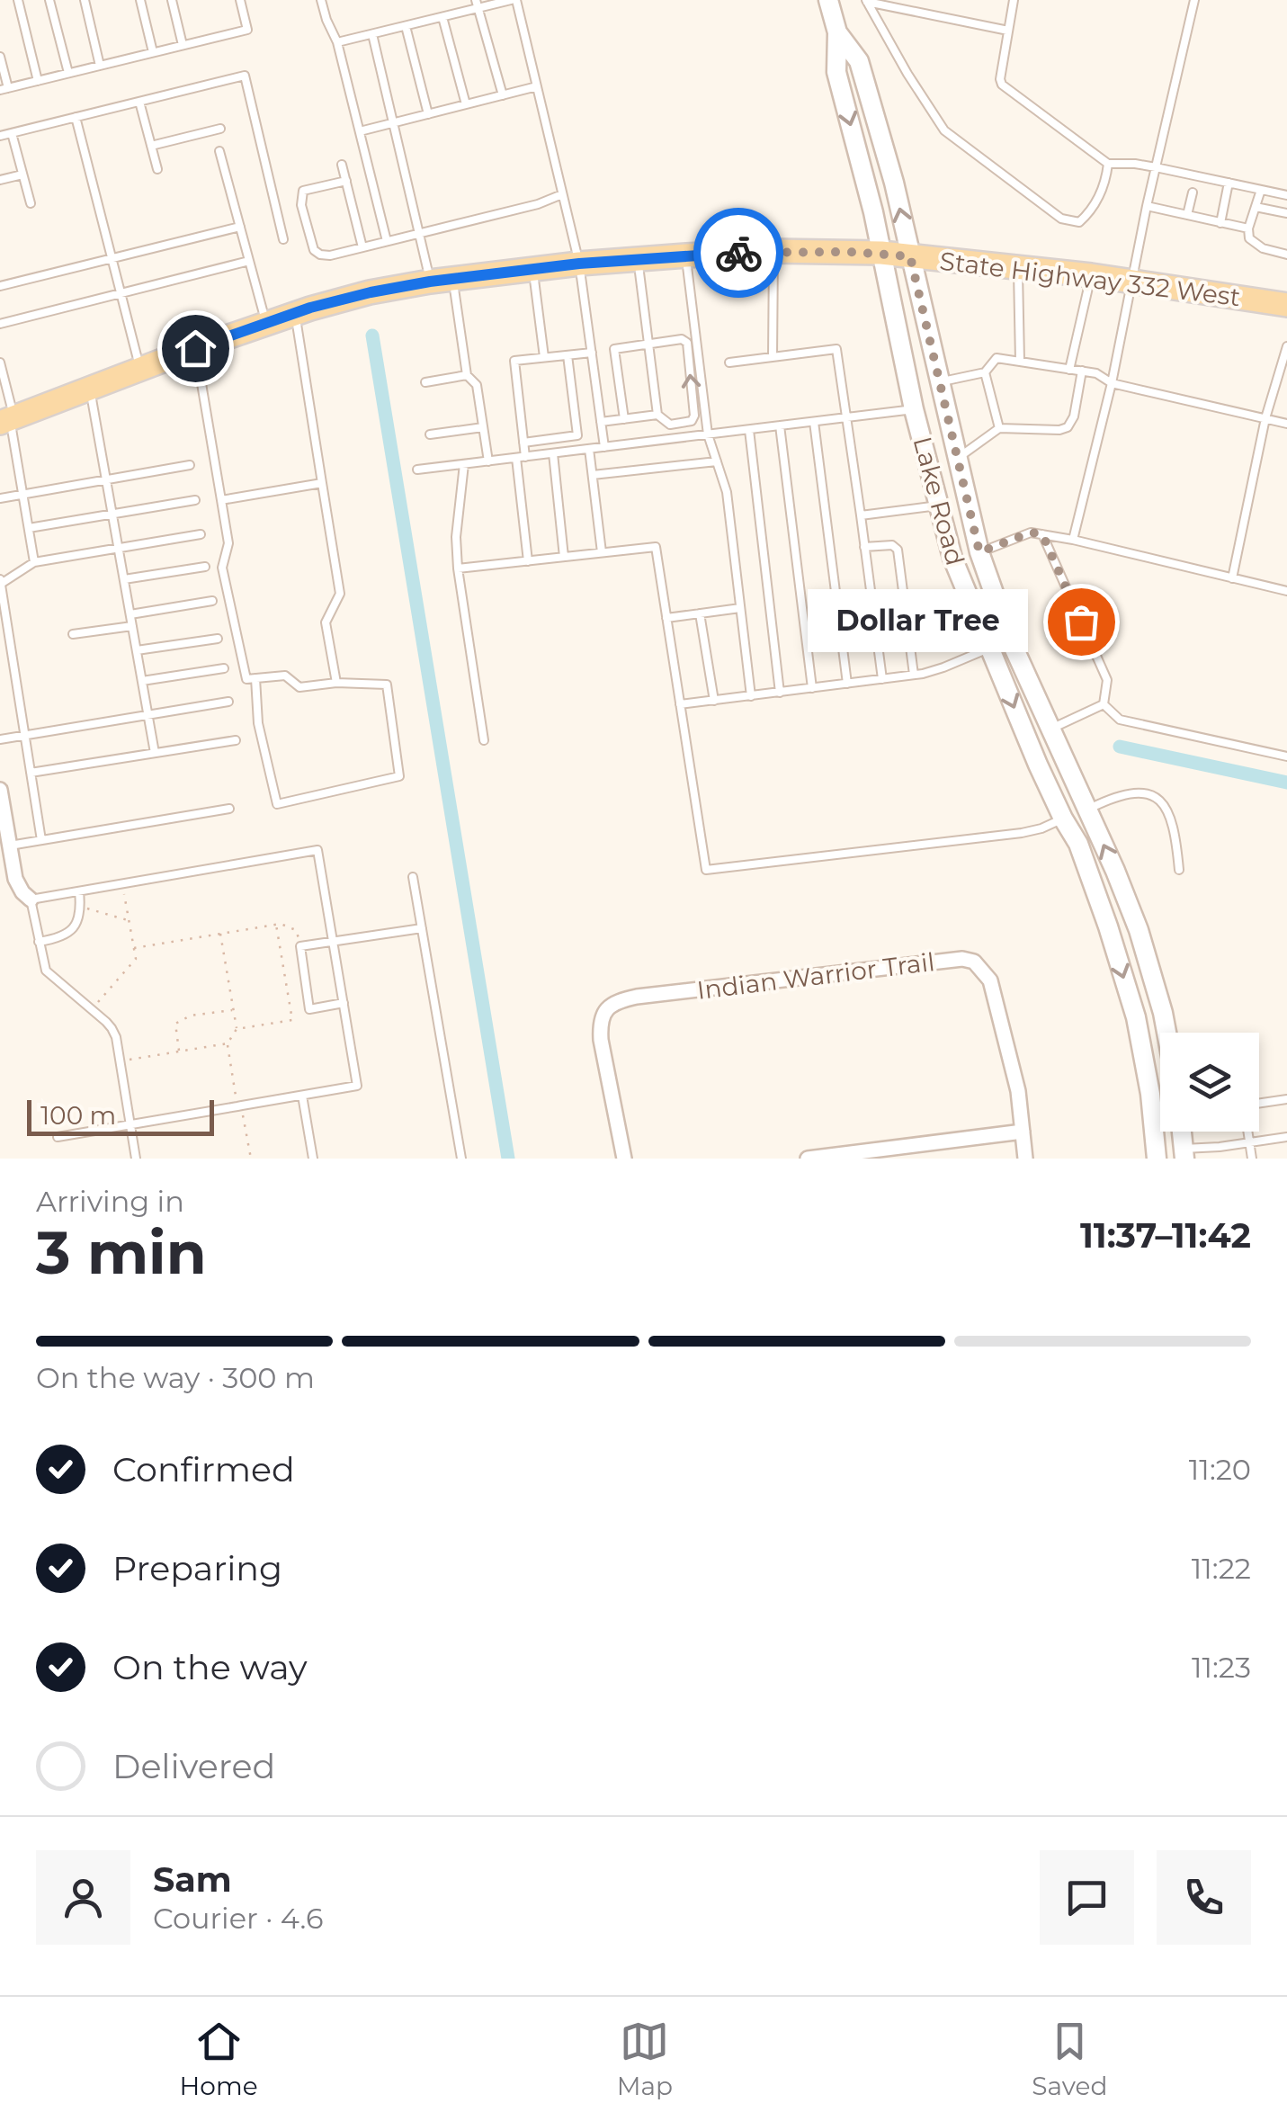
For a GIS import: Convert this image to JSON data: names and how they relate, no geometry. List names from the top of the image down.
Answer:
{
  "streets": {
    "main road": ["State Highway 332 West"],
    "street": ["Lake Road", "Indian Warrior Trail"]
  },
  "crossings": [
    ["State Highway 332 West", "Lake Road"]
  ],
  "places": ["Dollar Tree"],
  "scale_bar": "100 m",
  "page": {
    "bubble": "Dollar Tree",
    "scale": "100 m",
    "heading": ["3 min", "Arriving in", "11:37–11:42"],
    "panel": ["Sam", "Courier · 4.6"],
    "bar": "On the way · 300 m",
    "list": [
      ["Confirmed", "11:20"],
      ["Preparing", "11:22"],
      ["On the way", "11:23"],
      "Delivered"
    ],
    "tabs": ["Home", "Map", "Saved"]
  }
}
